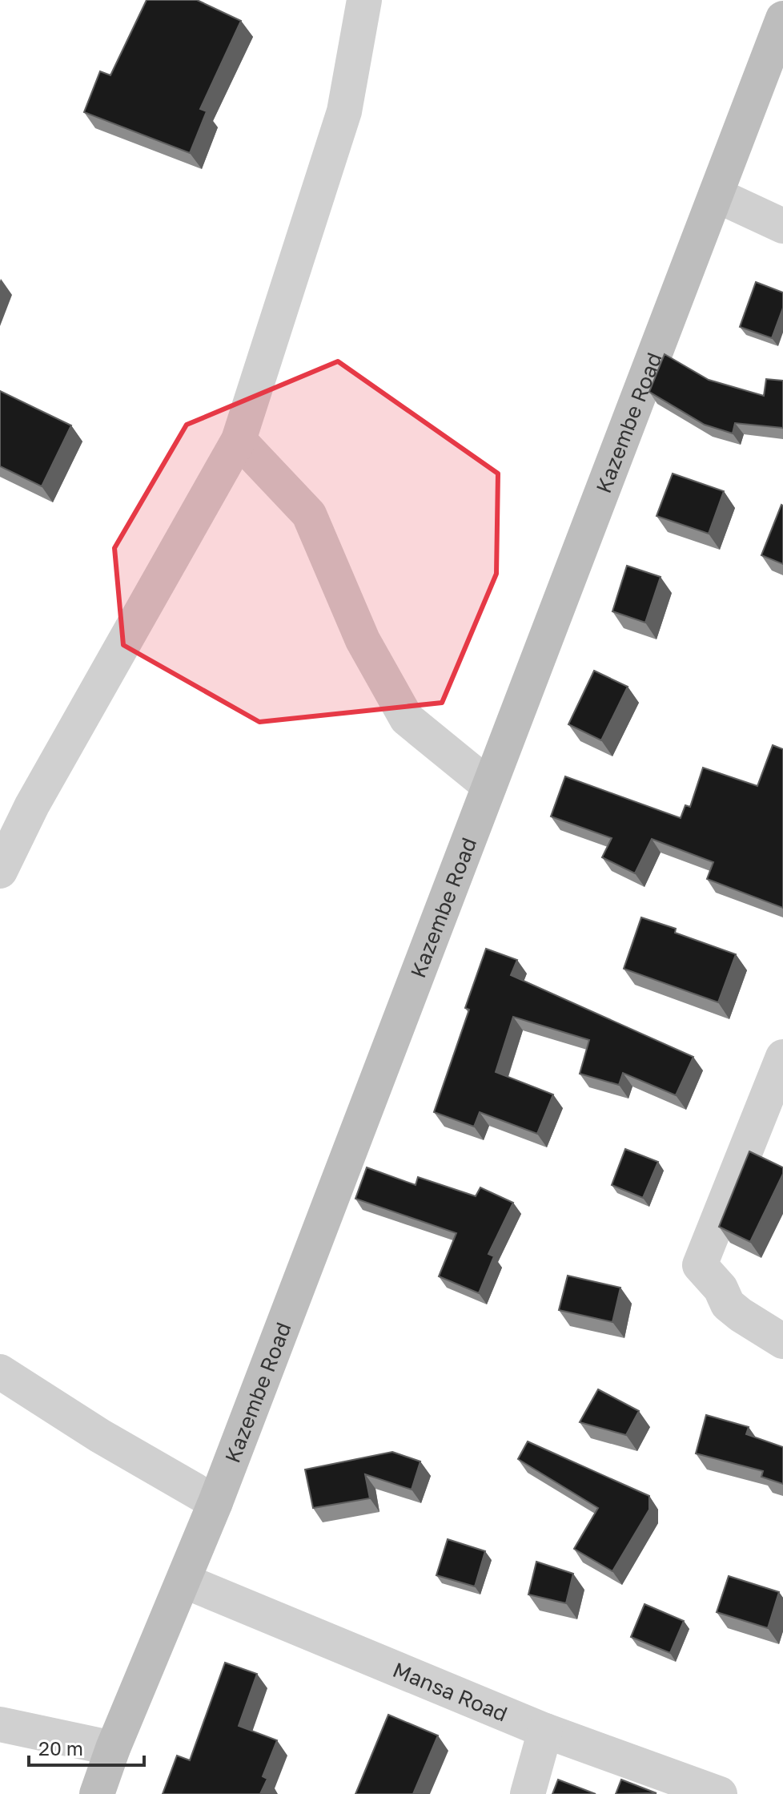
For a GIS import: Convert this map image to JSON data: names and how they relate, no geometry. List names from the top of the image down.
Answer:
{
  "streets": {
    "main road": ["Kazembe Road"],
    "street": ["Mansa Road"]
  },
  "crossings": [
    ["Kazembe Road", "Mansa Road"]
  ],
  "scale_bar": "20 m"
}
